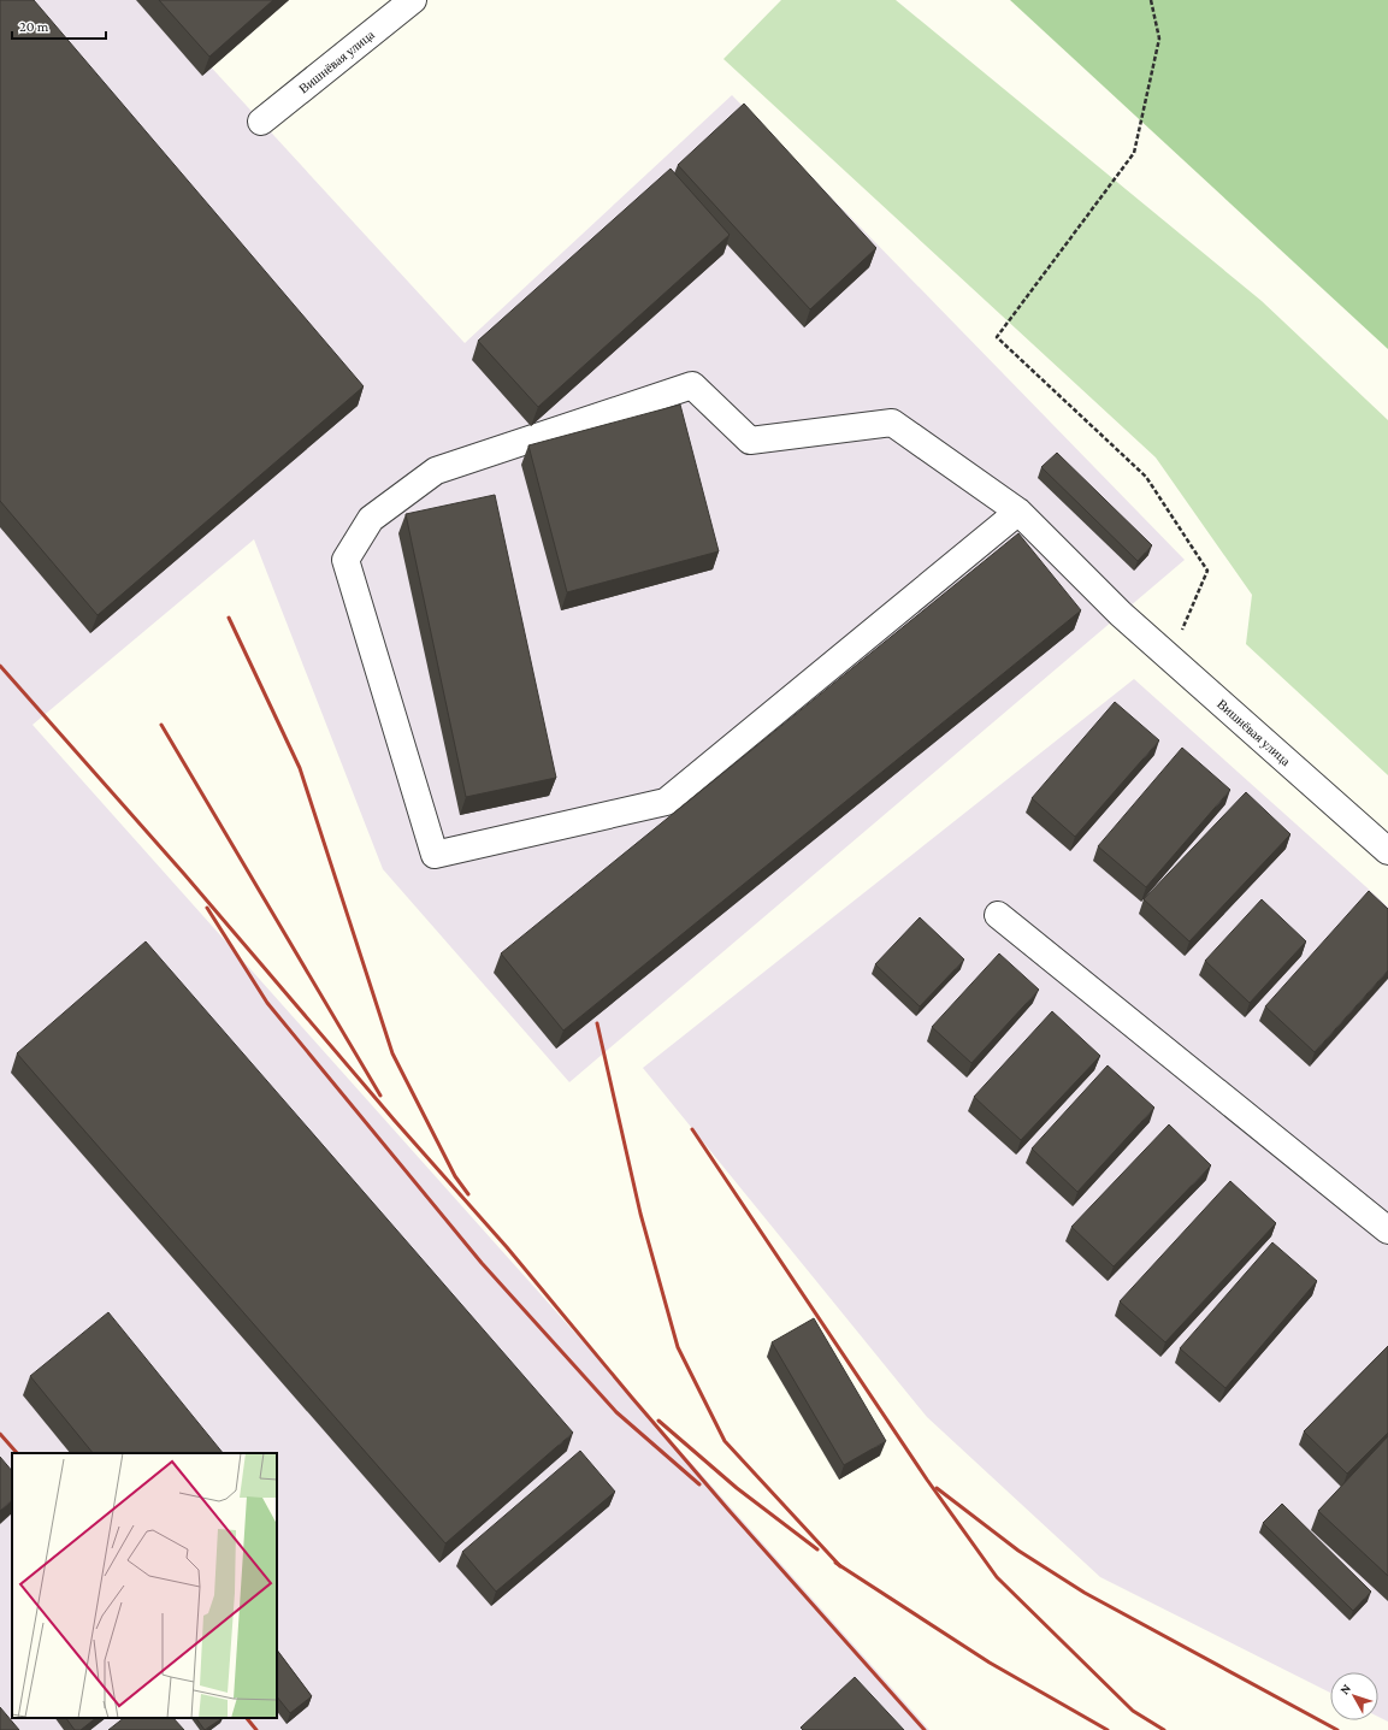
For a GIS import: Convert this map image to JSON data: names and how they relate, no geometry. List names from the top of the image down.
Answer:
{
  "streets": {
    "street": ["Вишнёвая улица"]
  },
  "scale_bar": "20 m",
  "north": "top left"
}
